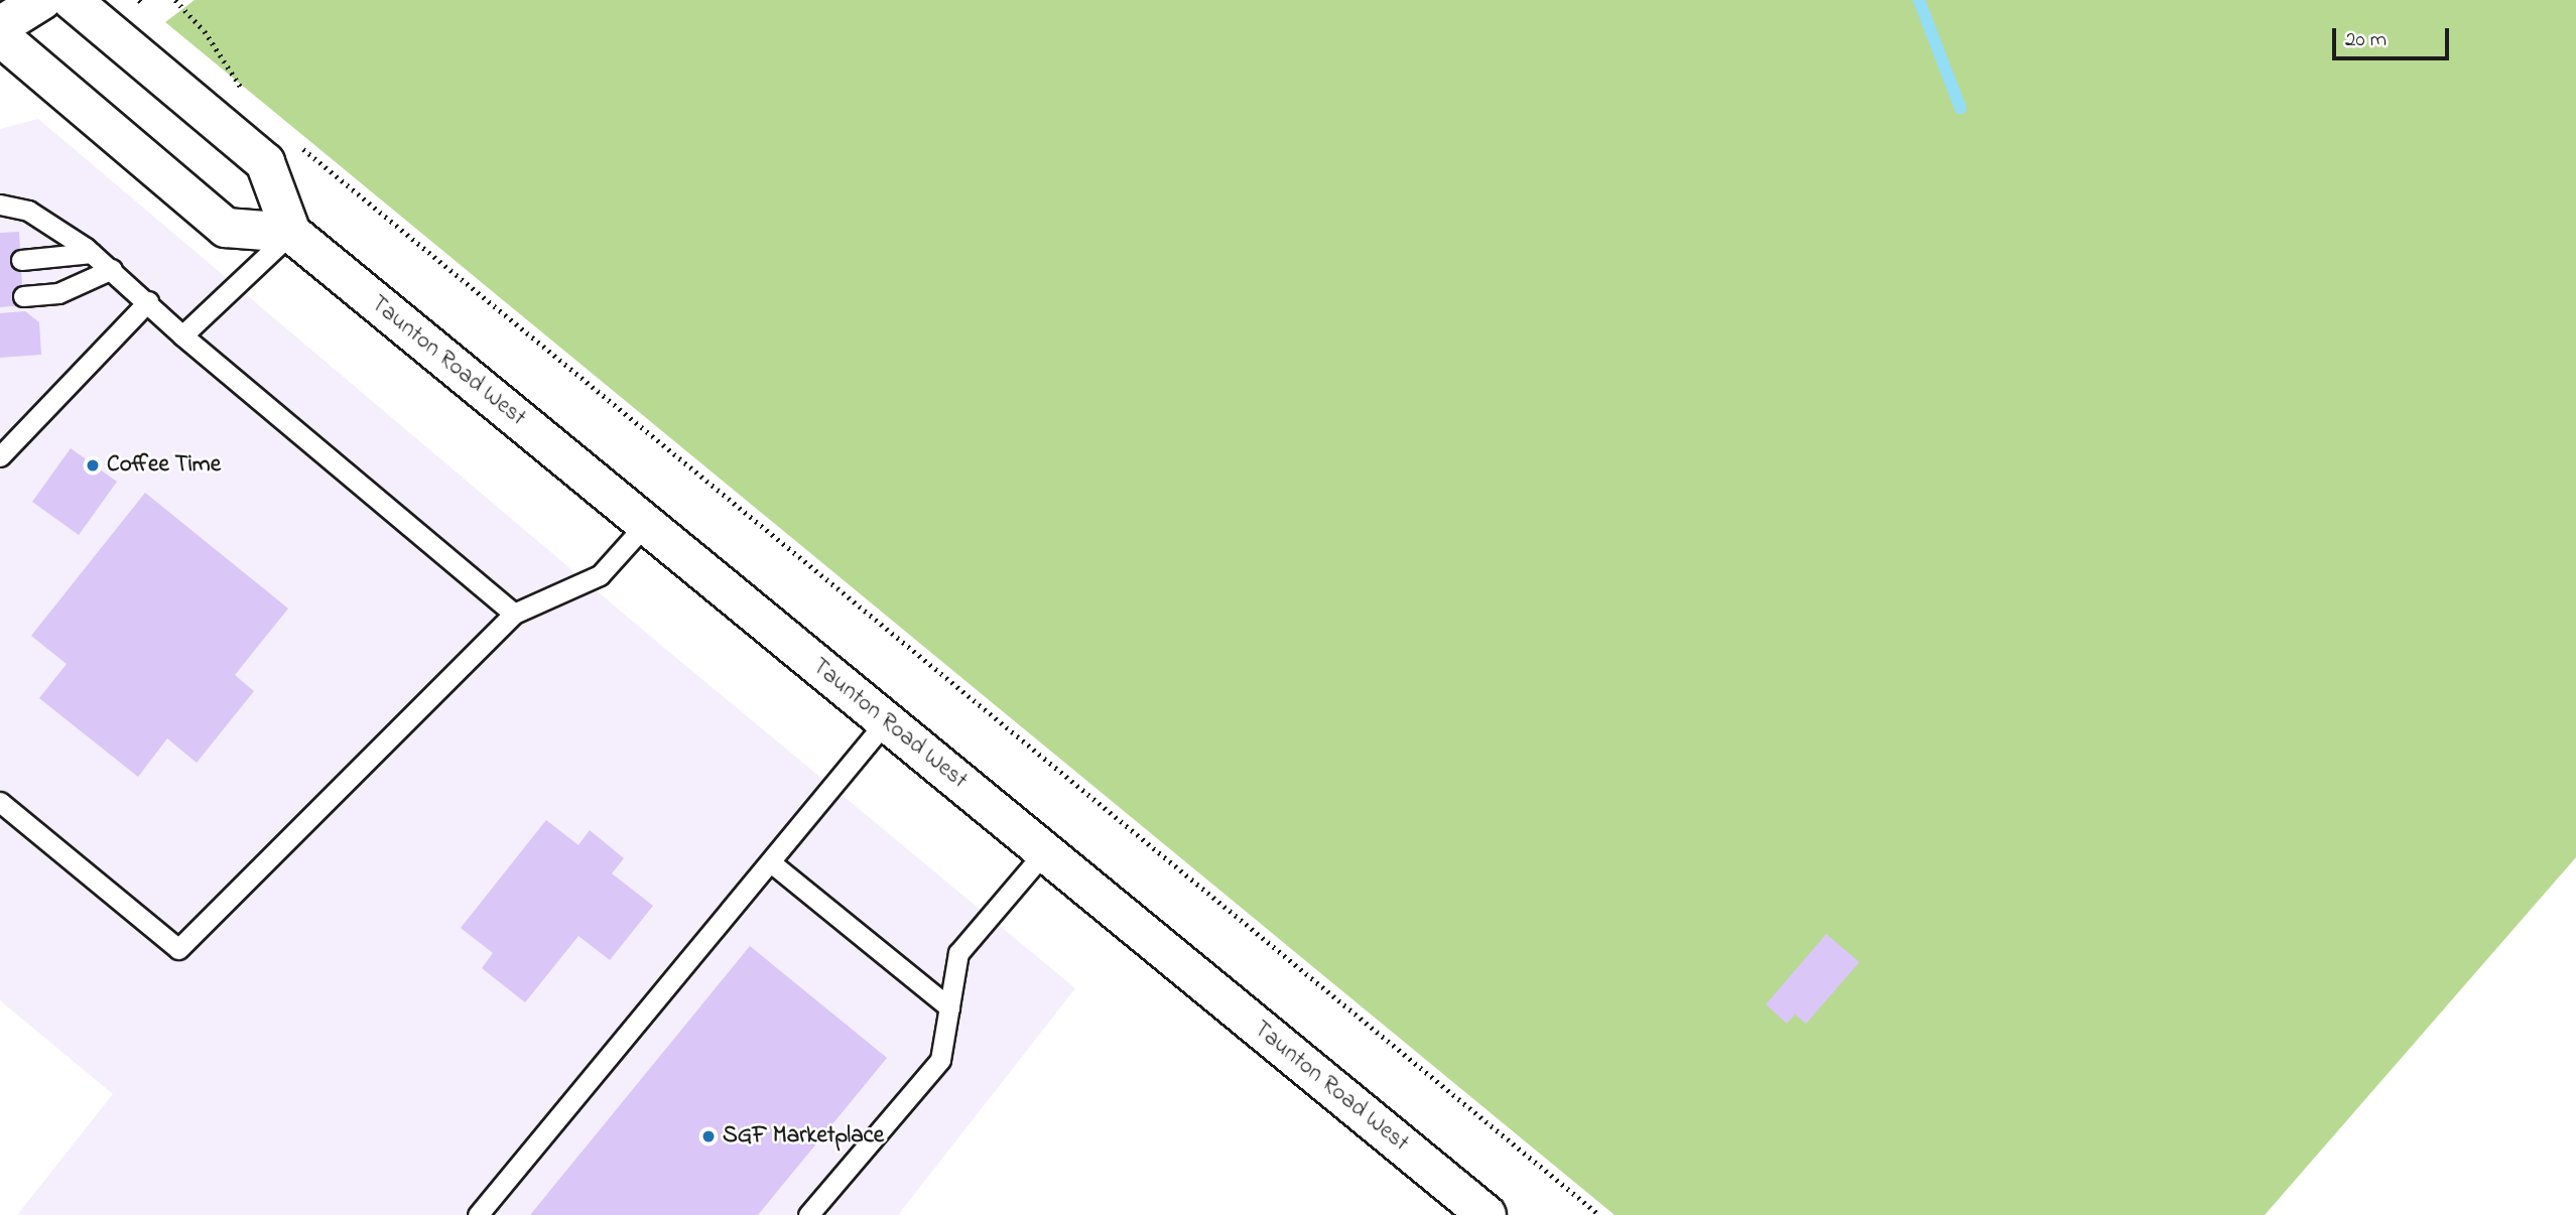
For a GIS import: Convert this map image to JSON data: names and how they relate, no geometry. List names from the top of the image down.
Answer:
{
  "streets": {
    "main road": ["Taunton Road West"]
  },
  "places": ["Coffee Time", "SGF Marketplace"],
  "scale_bar": "20 m"
}
